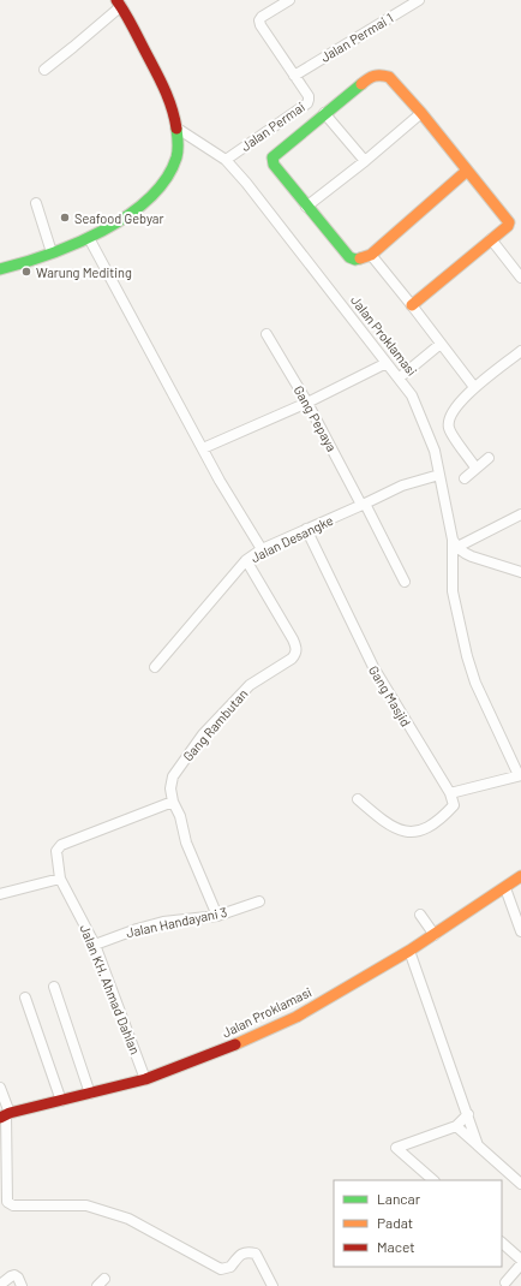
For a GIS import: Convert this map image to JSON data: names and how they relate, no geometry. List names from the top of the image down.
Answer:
{
  "streets": {
    "main road": ["Jalan Proklamasi"],
    "street": [
      "Jalan Permai 1",
      "Jalan Permai",
      "Gang Pepaya",
      "Jalan Desangke",
      "Gang Masjid",
      "Gang Rambutan",
      "Jalan Handayani 3",
      "Jalan KH. Ahmad Dahlan"
    ]
  },
  "crossings": [
    ["Jalan Permai 1", "Jalan Permai"],
    ["Jalan Permai", "Jalan Proklamasi"],
    ["Jalan Proklamasi", "Jalan Desangke"],
    ["Jalan Proklamasi", "Jalan KH. Ahmad Dahlan"],
    ["Gang Pepaya", "Jalan Desangke"],
    ["Jalan Desangke", "Gang Masjid"],
    ["Jalan Desangke", "Gang Rambutan"],
    ["Gang Rambutan", "Jalan Handayani 3"],
    ["Jalan Handayani 3", "Jalan KH. Ahmad Dahlan"]
  ],
  "places": ["Seafood Gebyar", "Warung Mediting"],
  "legend": ["Lancar", "Padat", "Macet"]
}
